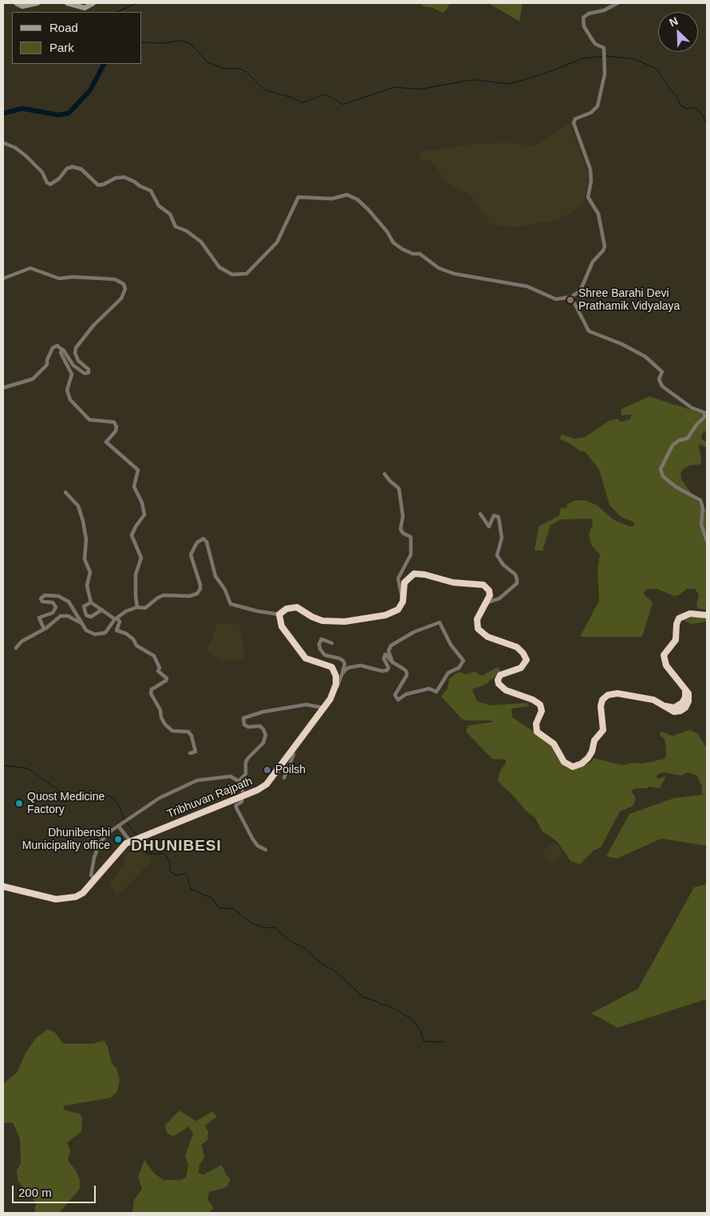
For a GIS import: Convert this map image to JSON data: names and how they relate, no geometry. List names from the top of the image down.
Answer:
{
  "streets": {
    "highway": ["Tribhuvan Rajpath"]
  },
  "districts": ["DHUNIBESI"],
  "places": [
    "Shree Barahi Devi Prathamik Vidyalaya",
    "Poilsh",
    "Quost Medicine Factory",
    "Dhunibenshi Municipality office"
  ],
  "legend": ["Road", "Park"],
  "scale_bar": "200 m",
  "north": "top left"
}
